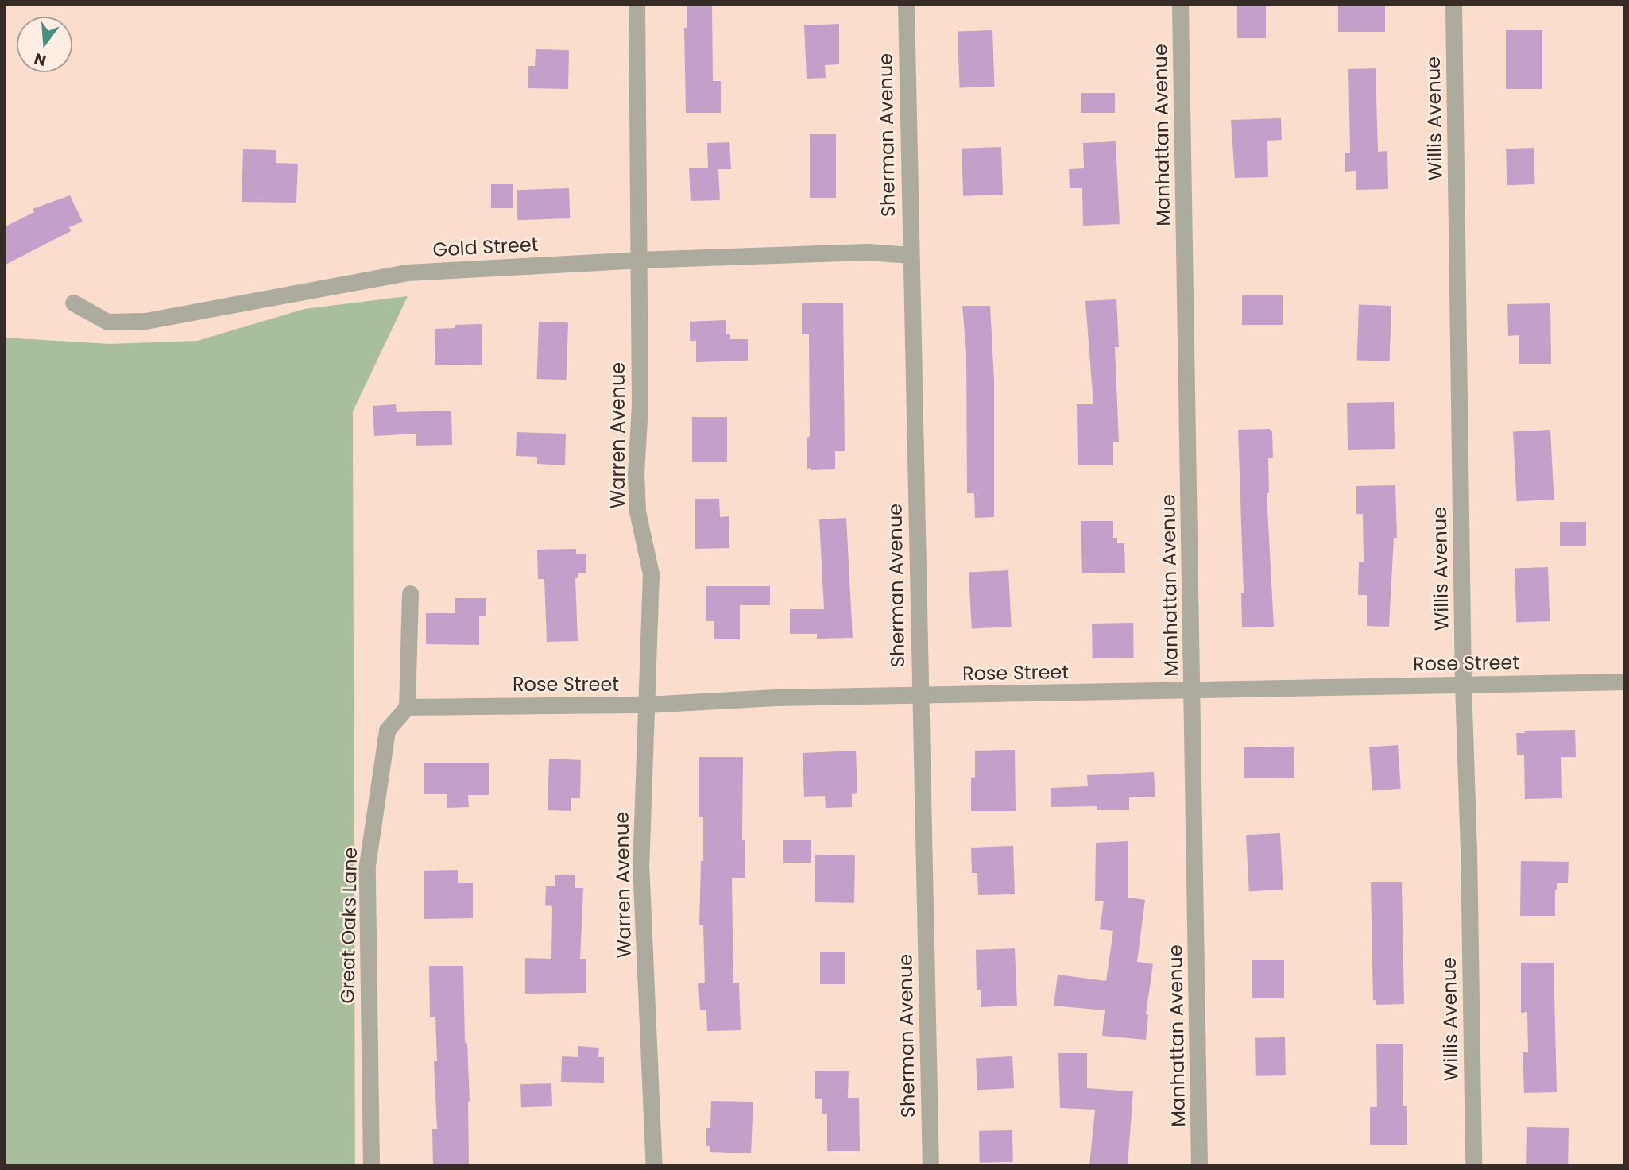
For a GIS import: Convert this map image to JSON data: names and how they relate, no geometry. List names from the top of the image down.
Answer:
{
  "streets": {
    "street": [
      "Willis Avenue",
      "Sherman Avenue",
      "Manhattan Avenue",
      "Gold Street",
      "Warren Avenue",
      "Rose Street",
      "Great Oaks Lane"
    ]
  },
  "crossings": [
    ["Willis Avenue", "Rose Street"],
    ["Sherman Avenue", "Gold Street"],
    ["Sherman Avenue", "Rose Street"],
    ["Manhattan Avenue", "Rose Street"],
    ["Gold Street", "Warren Avenue"],
    ["Warren Avenue", "Rose Street"],
    ["Rose Street", "Great Oaks Lane"]
  ],
  "north": "bottom"
}
